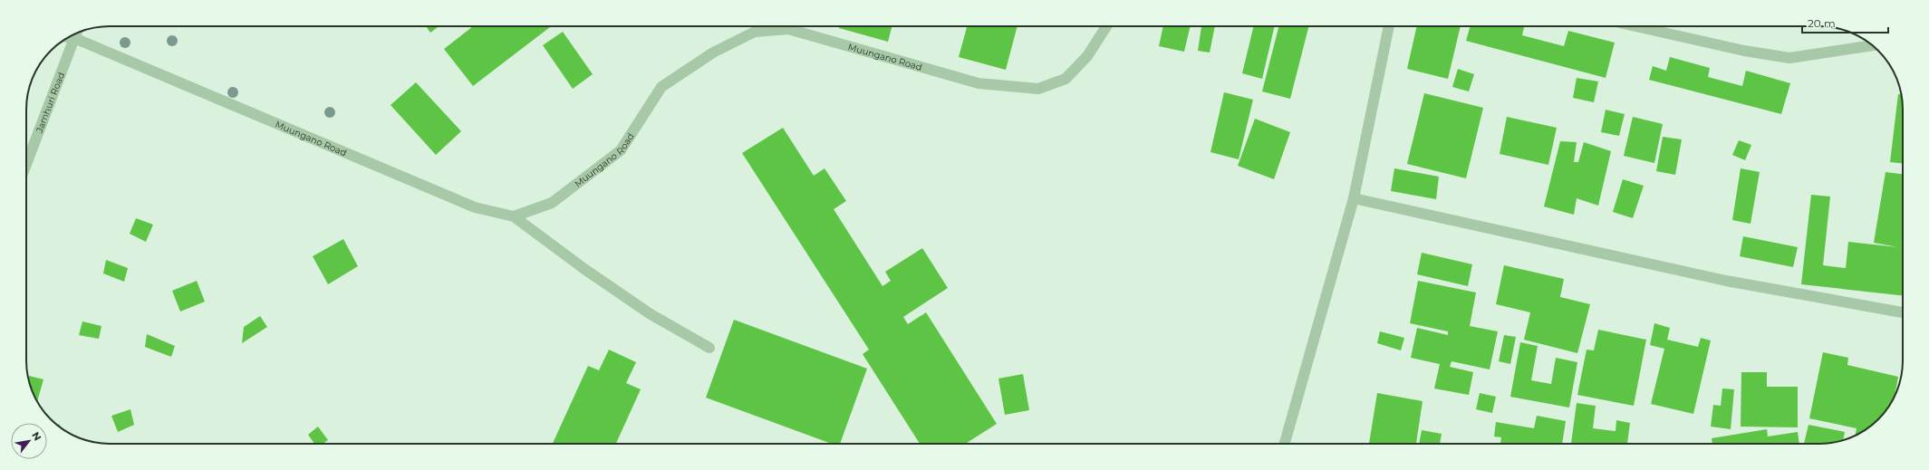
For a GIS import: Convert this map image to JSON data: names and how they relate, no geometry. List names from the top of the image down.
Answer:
{
  "streets": {
    "street": ["Muungano Road", "Jamhuri Road"]
  },
  "crossings": [
    ["Muungano Road", "Jamhuri Road"]
  ],
  "scale_bar": "20 m",
  "north": "top right"
}
